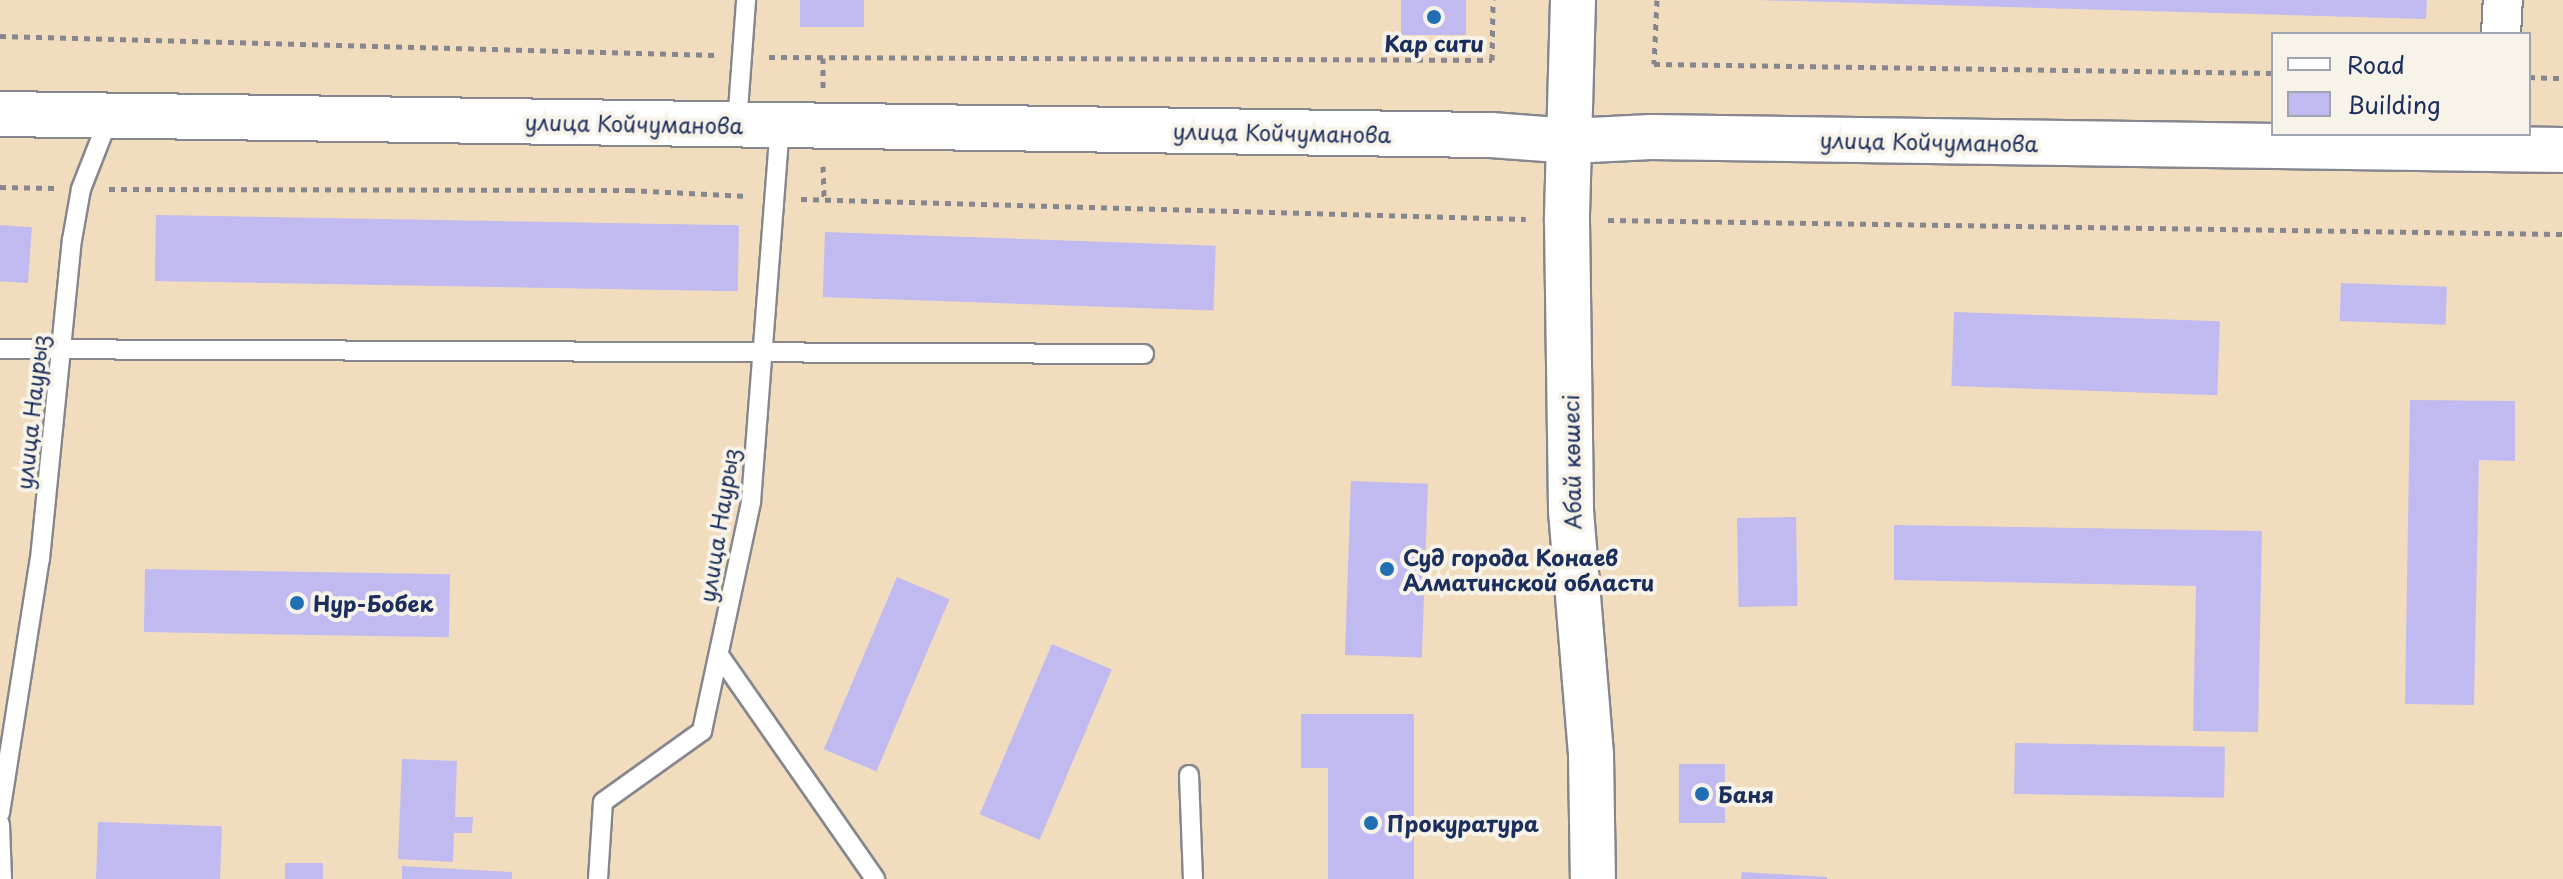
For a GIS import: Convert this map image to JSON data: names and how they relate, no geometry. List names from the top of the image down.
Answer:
{
  "streets": {
    "street": ["улица Койчуманова", "Абай көшесі"],
    "lane": ["улица Наурыз"]
  },
  "crossings": [
    ["улица Койчуманова", "улица Наурыз"],
    ["улица Койчуманова", "Абай көшесі"]
  ],
  "places": [
    "Кар сити",
    "Суд города Конаев Алматинской области",
    "Нур-Бобек",
    "Баня",
    "Прокуратура"
  ],
  "legend": ["Road", "Building"]
}
